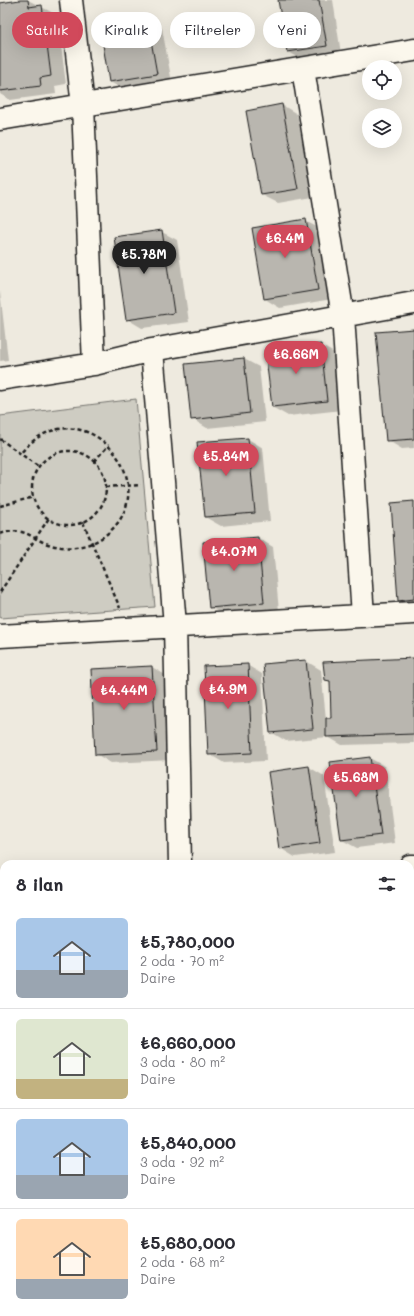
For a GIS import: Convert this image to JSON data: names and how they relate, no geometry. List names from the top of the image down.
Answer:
{
  "page": {
    "chip": [
      "Satılık",
      "Kiralık",
      "Filtreler",
      "Yeni"
    ],
    "price": [
      "₺6.4M",
      "₺5.78M",
      "₺6.66M",
      "₺5.84M",
      "₺4.07M",
      "₺4.9M",
      "₺4.44M",
      "₺5.68M"
    ],
    "heading": "8 ilan",
    "list": [
      {
        "name": "₺5,780,000",
        "note": "2 oda · 70 m² · Daire"
      },
      {
        "name": "₺6,660,000",
        "note": "3 oda · 80 m² · Daire"
      },
      {
        "name": "₺5,840,000",
        "note": "3 oda · 92 m² · Daire"
      },
      {
        "name": "₺5,680,000",
        "note": "2 oda · 68 m² · Daire"
      }
    ]
  }
}
